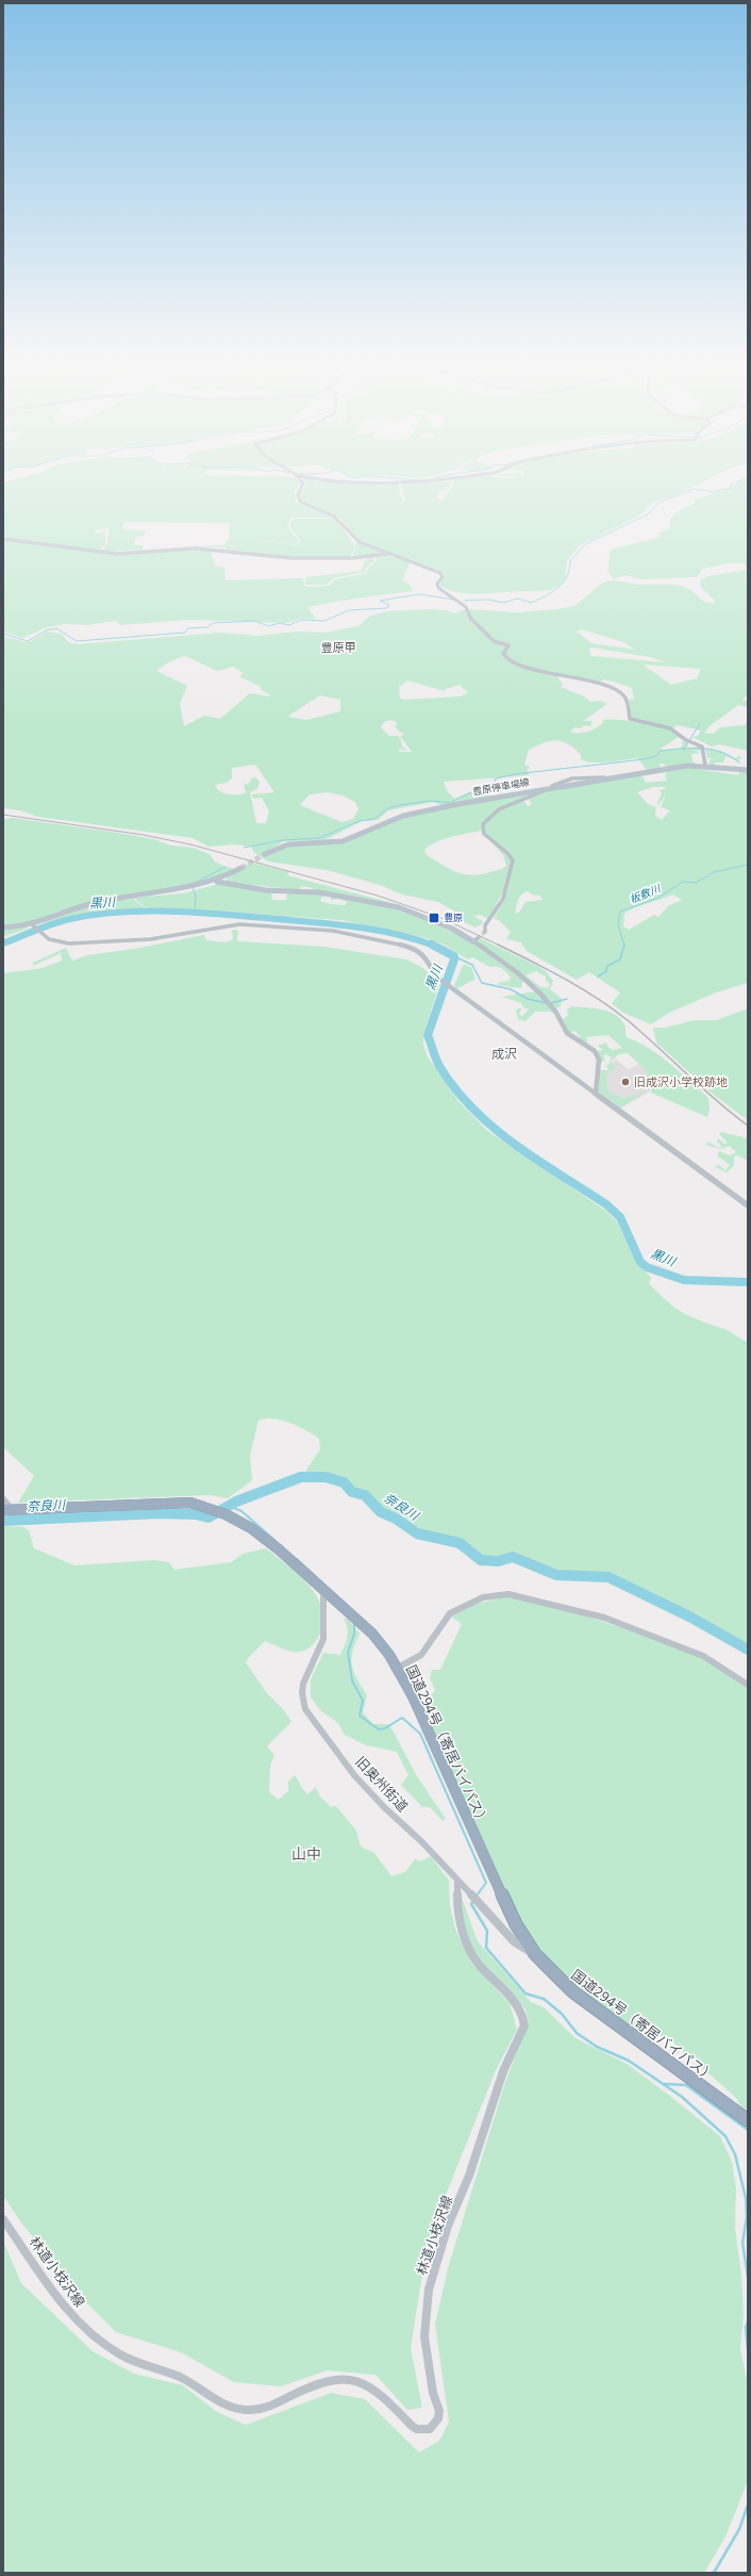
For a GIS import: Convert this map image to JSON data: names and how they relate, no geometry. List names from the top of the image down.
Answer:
{
  "streets": {
    "highway": ["国道294号（寄居バイパス）"],
    "main road": ["豊原停車場線"],
    "street": ["旧奥州街道", "林道小枝沢線"]
  },
  "crossings": [
    ["国道294号（寄居バイパス）", "旧奥州街道"],
    ["旧奥州街道", "林道小枝沢線"]
  ],
  "districts": ["豊原甲", "成沢", "山中"],
  "water": ["板敷川", "黒川", "奈良川"],
  "places": {
    "transit": ["豊原"],
    "other": ["旧成沢小学校跡地"]
  }
}
